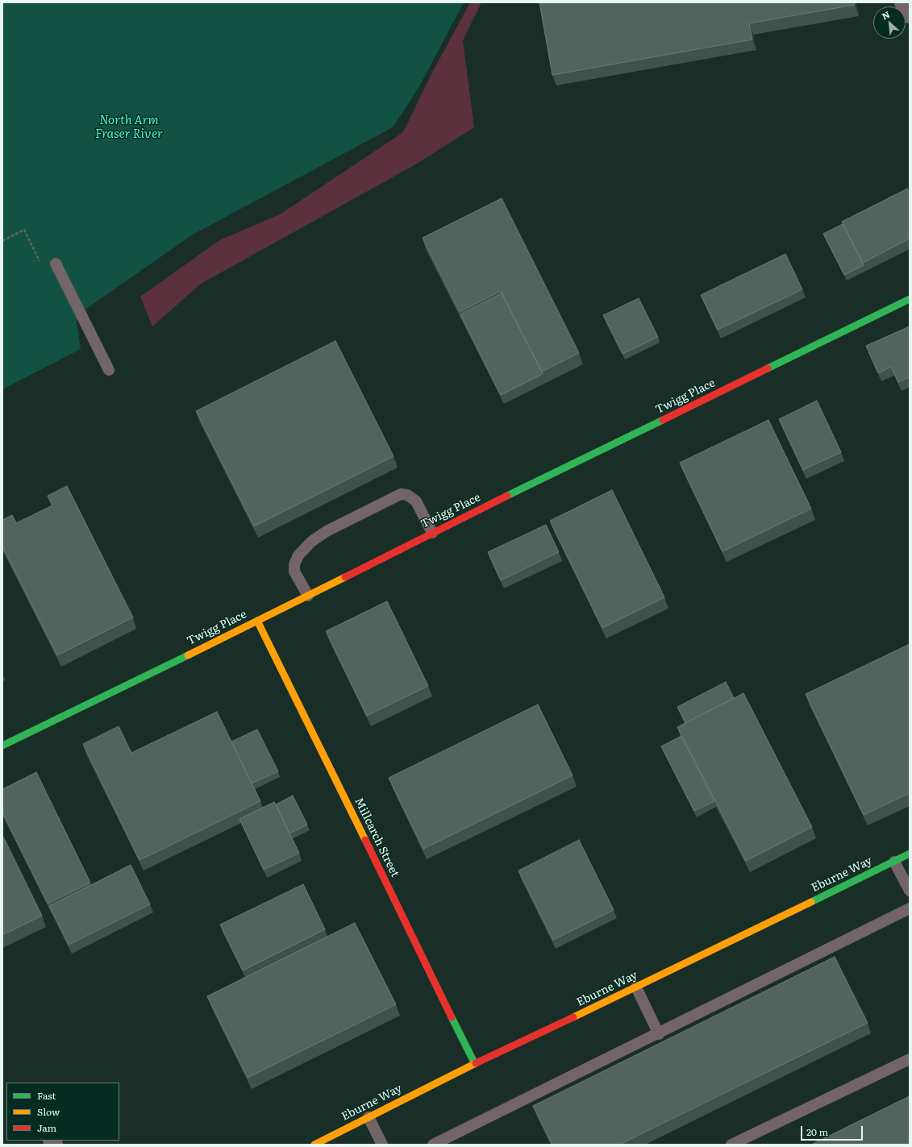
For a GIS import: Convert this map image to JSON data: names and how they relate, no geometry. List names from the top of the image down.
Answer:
{
  "streets": {
    "street": ["Twigg Place", "Millcarch Street", "Eburne Way"]
  },
  "crossings": [
    ["Twigg Place", "Millcarch Street"],
    ["Millcarch Street", "Eburne Way"]
  ],
  "water": ["North Arm Fraser River"],
  "legend": ["Fast", "Slow", "Jam"],
  "scale_bar": "20 m",
  "north": "top left"
}
